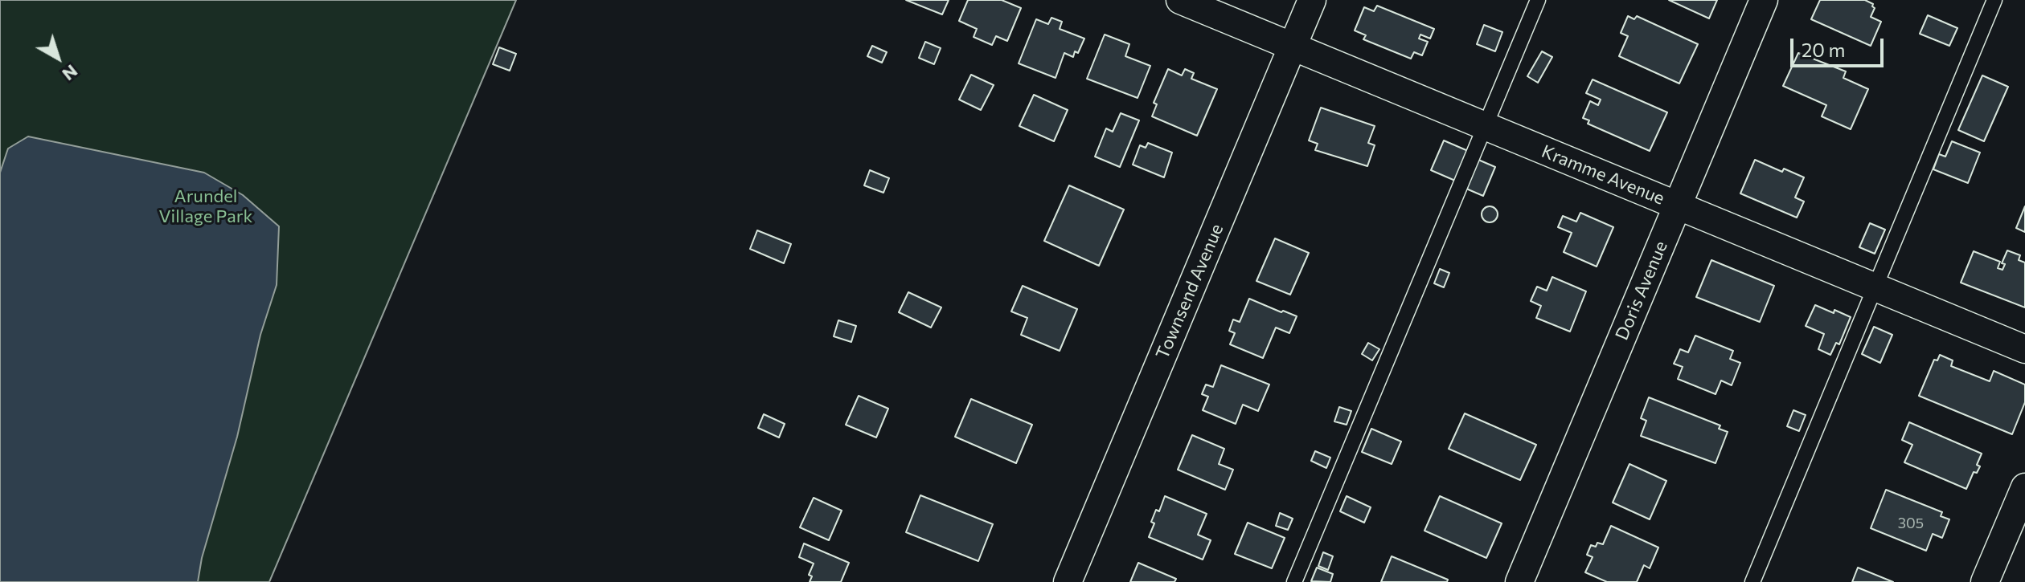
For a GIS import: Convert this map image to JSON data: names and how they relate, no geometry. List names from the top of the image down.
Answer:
{
  "streets": {
    "street": ["Kramme Avenue", "Doris Avenue", "Townsend Avenue"]
  },
  "crossings": [
    ["Kramme Avenue", "Doris Avenue"],
    ["Kramme Avenue", "Townsend Avenue"]
  ],
  "parks": ["Arundel Village Park"],
  "house_numbers": ["305"],
  "scale_bar": "20 m",
  "north": "bottom right"
}
